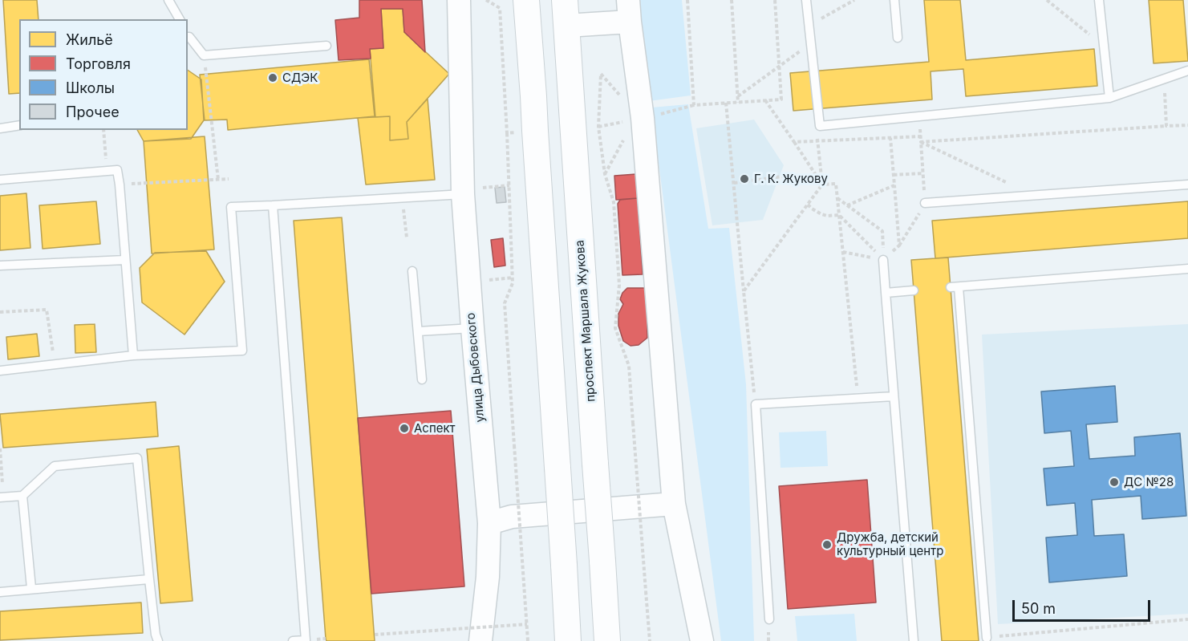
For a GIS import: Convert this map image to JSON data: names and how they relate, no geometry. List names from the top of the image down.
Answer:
{
  "streets": {
    "main road": ["проспект Маршала Жукова"],
    "street": ["улица Дыбовского"]
  },
  "places": [
    "СДЭК",
    "Г. К. Жукову",
    "Аспект",
    "ДС №28",
    "Дружба, детский культурный центр"
  ],
  "legend": [
    "Жильё",
    "Торговля",
    "Школы",
    "Прочее"
  ],
  "scale_bar": "50 m"
}
